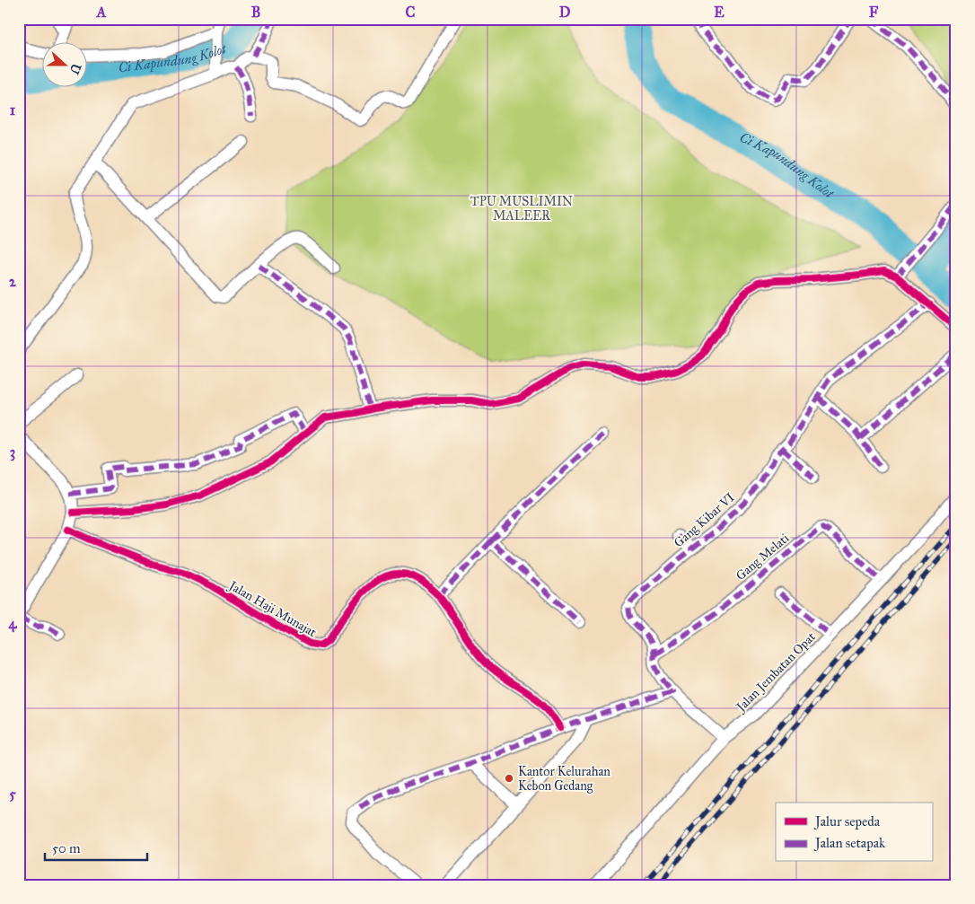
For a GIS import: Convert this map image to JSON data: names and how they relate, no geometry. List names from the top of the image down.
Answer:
{
  "streets": {
    "street": [
      "Gang Kibar VI",
      "Gang Melati",
      "Jalan Haji Munajat",
      "Jalan Jembatan Opat"
    ]
  },
  "crossings": [
    ["Gang Kibar VI", "Gang Melati"],
    ["Gang Melati", "Jalan Jembatan Opat"]
  ],
  "water": ["Ci Kapundung Kolot"],
  "parks": ["TPU MUSLIMIN MALEER"],
  "places": ["Kantor Kelurahan Kebon Gedang"],
  "legend": ["Jalur sepeda", "Jalan setapak"],
  "scale_bar": "50 m",
  "north": "right",
  "grid": {
    "columns": [
      "A",
      "B",
      "C",
      "D",
      "E",
      "F"
    ],
    "rows": [
      "1",
      "2",
      "3",
      "4",
      "5"
    ]
  }
}
